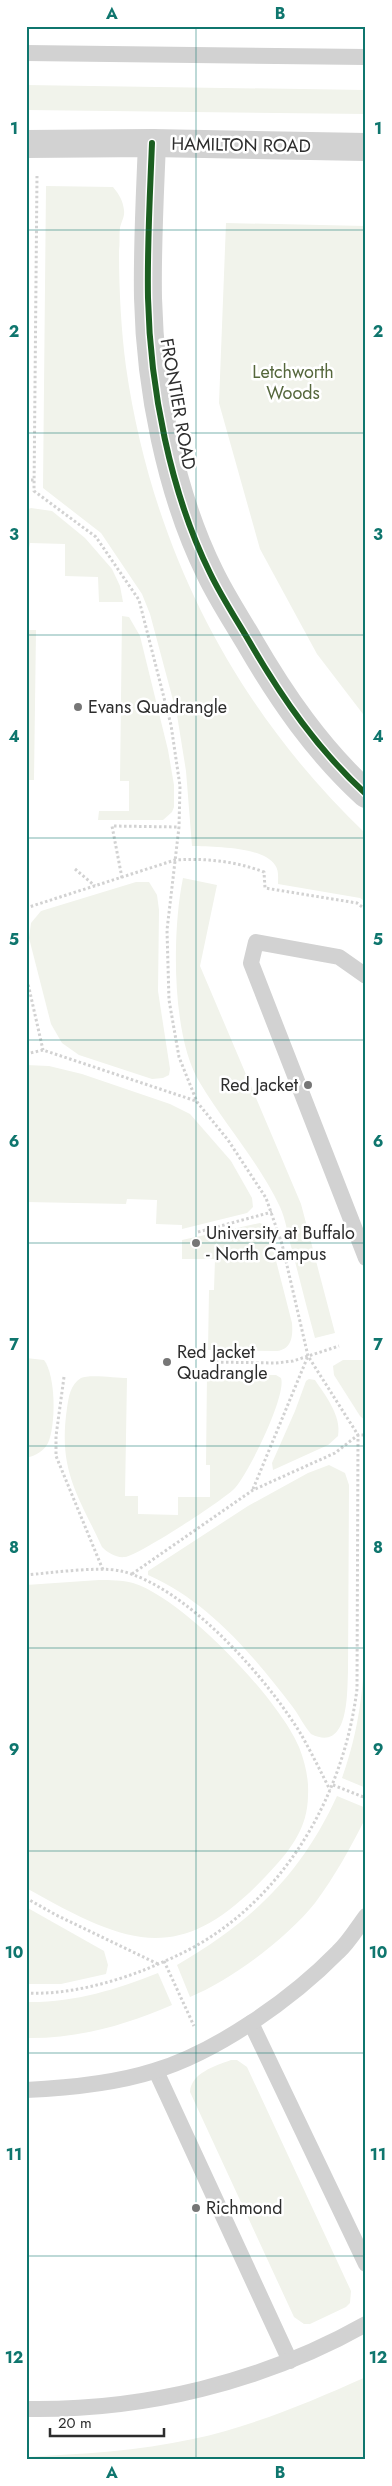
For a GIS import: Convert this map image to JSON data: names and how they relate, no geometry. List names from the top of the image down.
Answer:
{
  "streets": {
    "street": ["HAMILTON ROAD", "FRONTIER ROAD"]
  },
  "crossings": [
    ["HAMILTON ROAD", "FRONTIER ROAD"]
  ],
  "parks": ["Letchworth Woods"],
  "places": [
    "Evans Quadrangle",
    "Red Jacket",
    "University at Buffalo - North Campus",
    "Red Jacket Quadrangle",
    "Richmond"
  ],
  "scale_bar": "20 m",
  "grid": {
    "columns": ["A", "B"],
    "rows": [
      "1",
      "2",
      "3",
      "4",
      "5",
      "6",
      "7",
      "8",
      "9",
      "10",
      "11",
      "12"
    ]
  }
}
